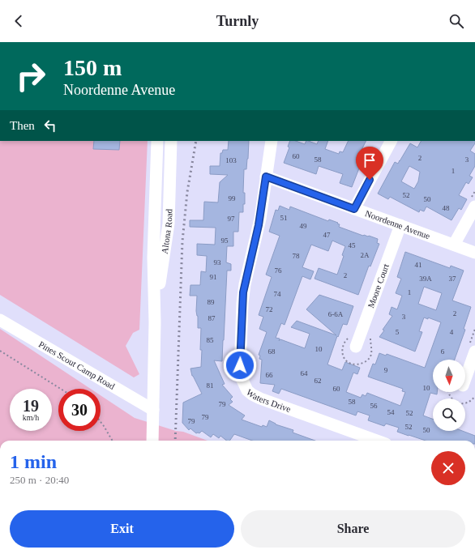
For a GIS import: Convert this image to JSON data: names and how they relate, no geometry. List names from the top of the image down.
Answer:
{
  "streets": {
    "street": [
      "Noordenne Avenue",
      "Altona Road",
      "Moore Court",
      "Pines Scout Camp Road",
      "Waters Drive"
    ]
  },
  "crossings": [
    ["Noordenne Avenue", "Moore Court"],
    ["Noordenne Avenue", "Waters Drive"],
    ["Altona Road", "Pines Scout Camp Road"]
  ],
  "house_numbers": [
    "60",
    "2",
    "58",
    "3",
    "103",
    "1",
    "52",
    "99",
    "50",
    "48",
    "51",
    "97",
    "49",
    "47",
    "95",
    "45",
    "2A",
    "78",
    "93",
    "41",
    "76",
    "2",
    "91",
    "39A",
    "37",
    "1",
    "74",
    "89",
    "72",
    "2",
    "6-6A",
    "3",
    "87",
    "5",
    "4",
    "85",
    "10",
    "68",
    "6",
    "9",
    "64",
    "66",
    "62",
    "81",
    "10",
    "60",
    "58",
    "79",
    "56",
    "54",
    "52",
    "79",
    "79",
    "52",
    "50"
  ],
  "north": "bottom",
  "page": {
    "header": "Turnly",
    "turn": ["150 m", "Noordenne Avenue"],
    "then": "Then",
    "speed": "19 km/h",
    "limit": "30",
    "heading": ["1 min", "250 m · 20:40"],
    "buttons": ["Exit", "Share"]
  }
}
